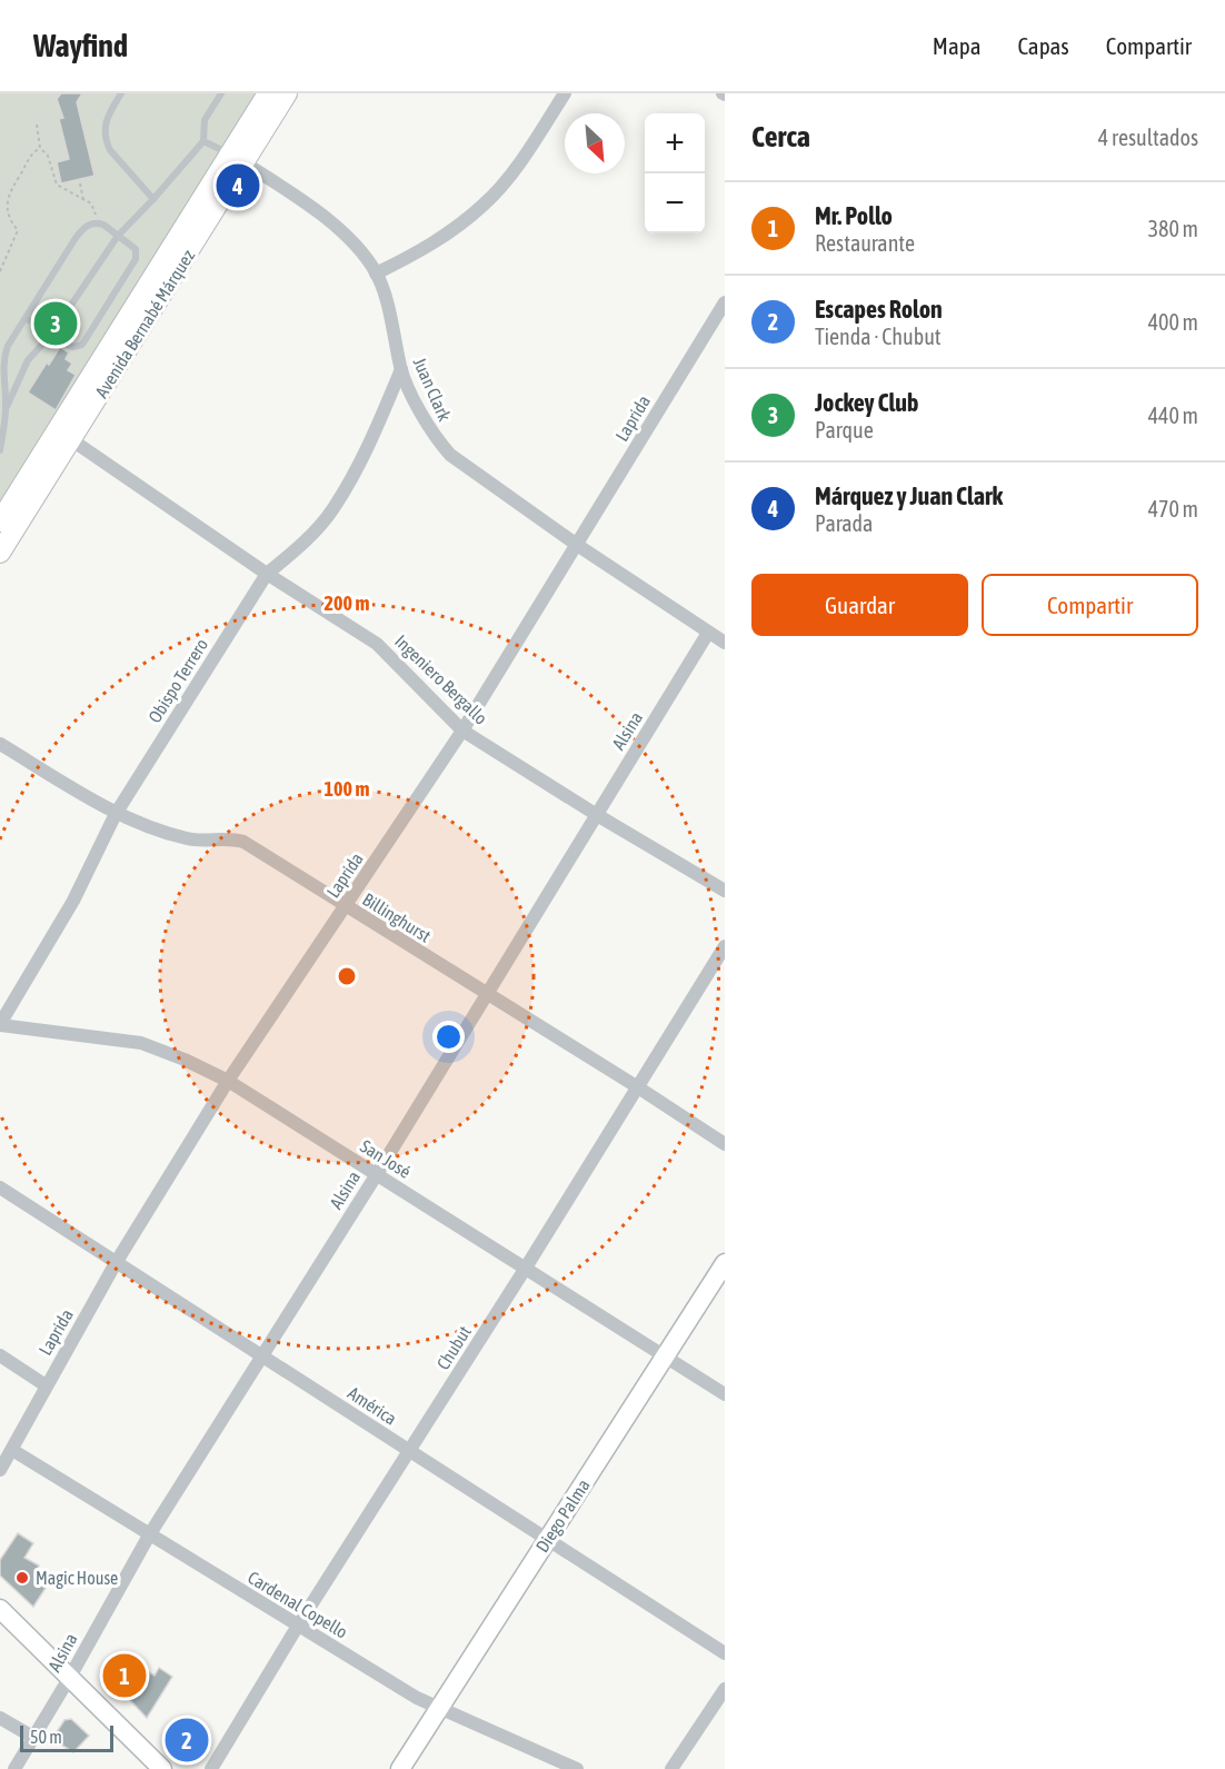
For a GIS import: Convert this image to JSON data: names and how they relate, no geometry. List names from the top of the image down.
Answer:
{
  "streets": {
    "main road": ["Avenida Bernabé Márquez", "Diego Palma"],
    "street": [
      "Juan Clark",
      "Laprida",
      "Ingeniero Bergallo",
      "Obispo Terrero",
      "Alsina",
      "Billinghurst",
      "San José",
      "Chubut",
      "América",
      "Cardenal Copello"
    ]
  },
  "crossings": [
    ["Avenida Bernabé Márquez", "Juan Clark"],
    ["Avenida Bernabé Márquez", "Ingeniero Bergallo"],
    ["Juan Clark", "Laprida"],
    ["Juan Clark", "Obispo Terrero"],
    ["Juan Clark", "Alsina"],
    ["Laprida", "Ingeniero Bergallo"],
    ["Laprida", "Billinghurst"],
    ["Laprida", "San José"],
    ["Laprida", "América"],
    ["Laprida", "Cardenal Copello"],
    ["Ingeniero Bergallo", "Obispo Terrero"],
    ["Ingeniero Bergallo", "Alsina"],
    ["Obispo Terrero", "Billinghurst"],
    ["Obispo Terrero", "San José"],
    ["Alsina", "Billinghurst"],
    ["Alsina", "San José"],
    ["Alsina", "América"],
    ["Alsina", "Cardenal Copello"],
    ["Billinghurst", "Chubut"],
    ["San José", "Chubut"],
    ["San José", "Diego Palma"],
    ["Chubut", "América"],
    ["Chubut", "Cardenal Copello"],
    ["América", "Diego Palma"],
    ["Diego Palma", "Cardenal Copello"]
  ],
  "places": ["Magic House"],
  "scale_bar": "50 m",
  "north": "bottom right",
  "page": {
    "header": "Wayfind",
    "nav": ["Mapa", "Capas", "Compartir"],
    "heading": ["Cerca", "4 resultados"],
    "map_buttons": ["+", "−"],
    "pins": [
      "4",
      "3",
      "1",
      "2"
    ],
    "list": [
      {
        "mark": "1",
        "name": "Mr. Pollo",
        "note": "Restaurante",
        "value": "380 m"
      },
      {
        "mark": "2",
        "name": "Escapes Rolon",
        "note": "Tienda · Chubut",
        "value": "400 m"
      },
      {
        "mark": "3",
        "name": "Jockey Club",
        "note": "Parque",
        "value": "440 m"
      },
      {
        "mark": "4",
        "name": "Márquez y Juan Clark",
        "note": "Parada",
        "value": "470 m"
      }
    ],
    "buttons": ["Guardar", "Compartir"],
    "scale": "50 m"
  },
  "rings": ["200 m", "100 m"]
}
